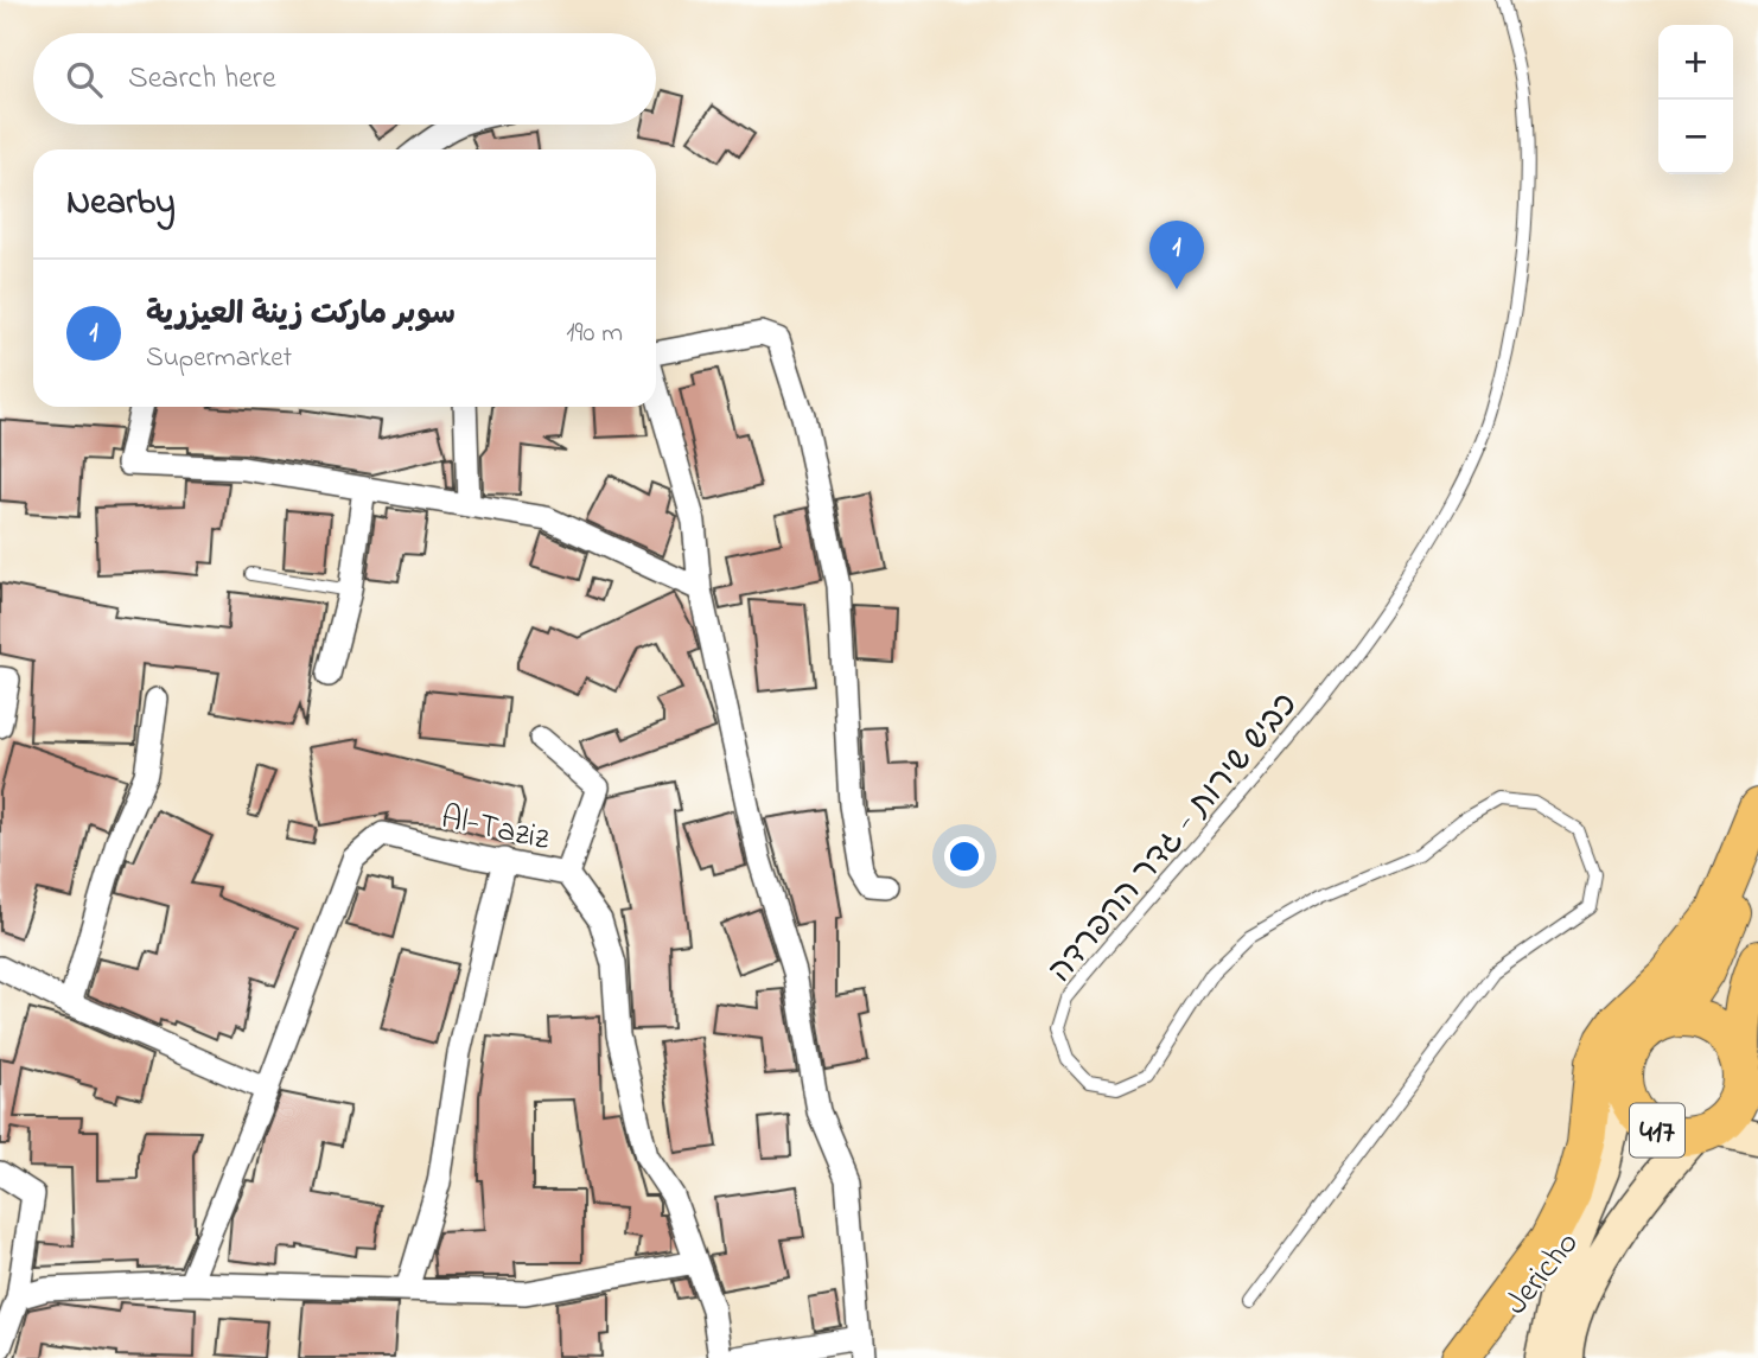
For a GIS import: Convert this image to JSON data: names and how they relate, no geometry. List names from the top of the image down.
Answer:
{
  "streets": {
    "main road": ["417", "Jericho"],
    "street": ["Al-Taziz"],
    "lane": ["כביש שירות - גדר ההפרדה"]
  },
  "page": {
    "map_buttons": ["+", "−"],
    "search": "Search here",
    "heading": "Nearby",
    "pins": "1",
    "list": [
      {
        "mark": "1",
        "name": "سوبر ماركت زينة العيزرية",
        "note": "Supermarket",
        "value": "190 m"
      }
    ]
  }
}
